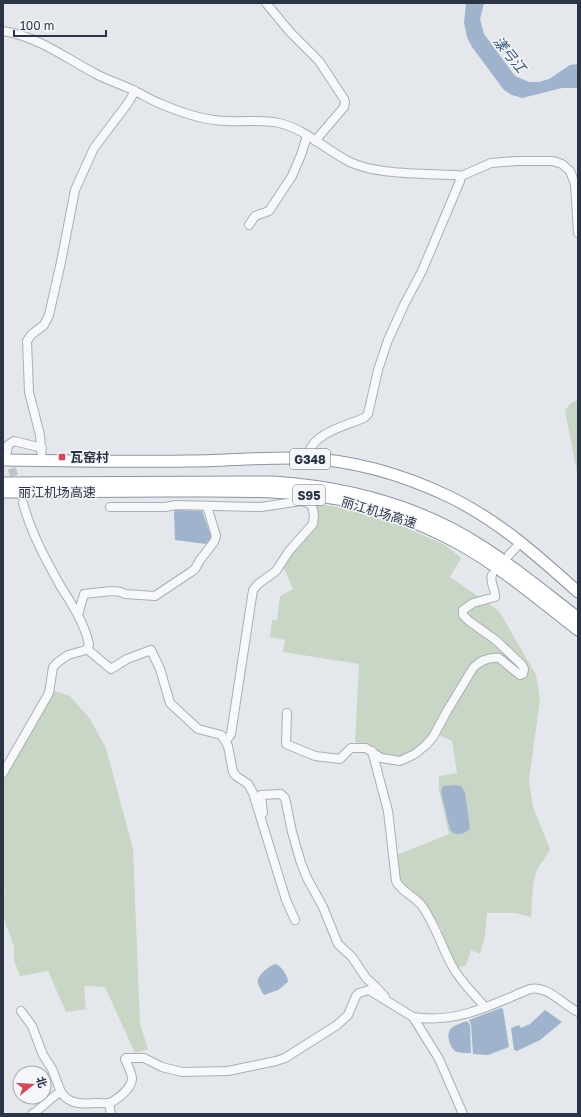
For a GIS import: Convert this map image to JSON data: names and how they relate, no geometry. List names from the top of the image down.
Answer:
{
  "streets": {
    "highway": ["G348", "丽江机场高速", "S95"]
  },
  "water": ["漾弓江"],
  "places": {
    "transit": ["瓦窑村"]
  },
  "scale_bar": "100 m",
  "north": "right"
}
